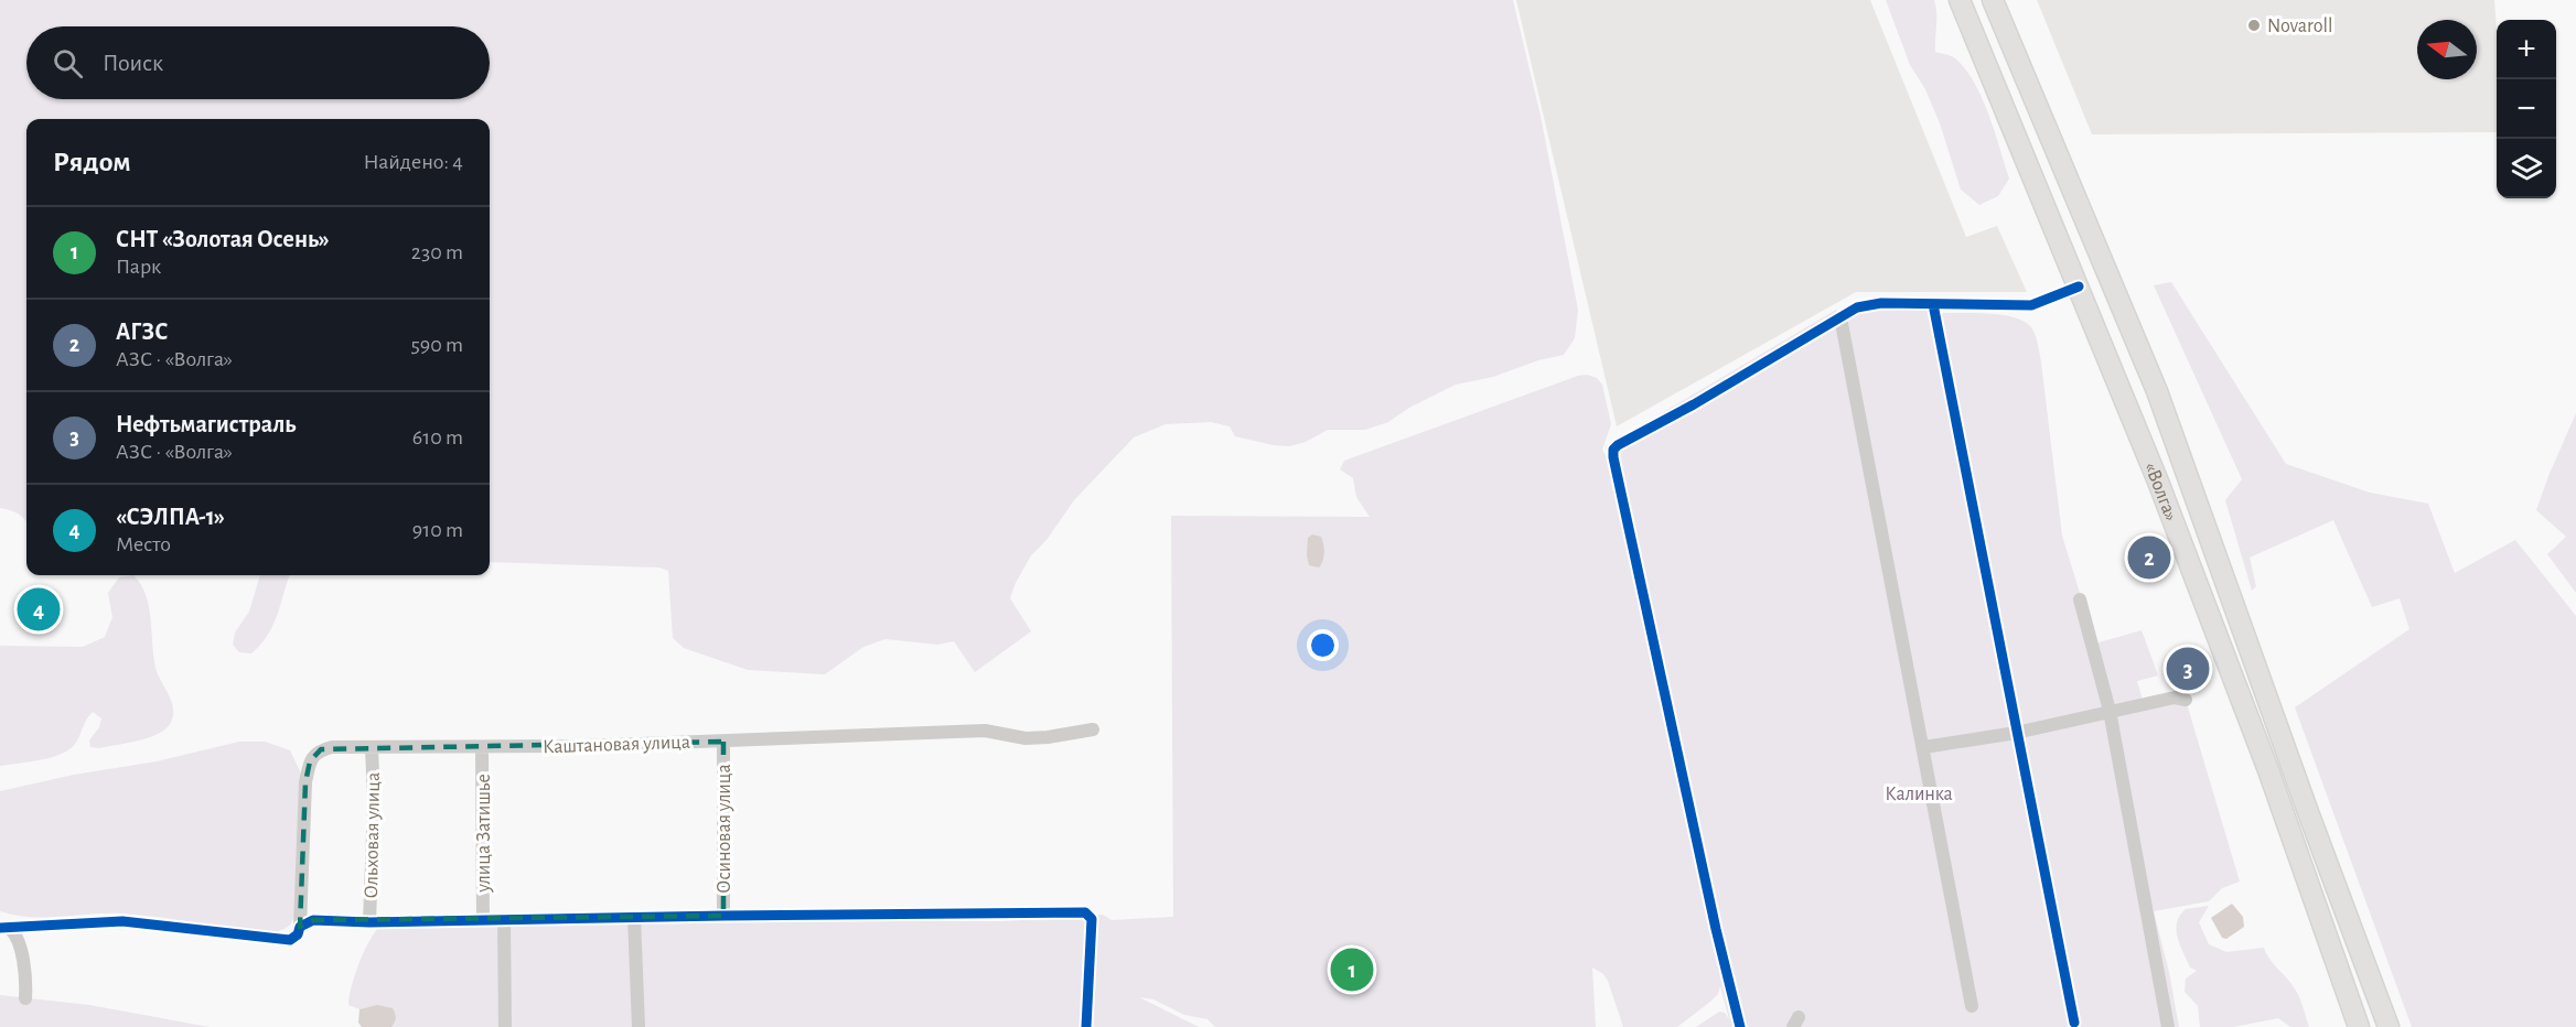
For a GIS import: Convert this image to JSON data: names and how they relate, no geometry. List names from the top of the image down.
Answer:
{
  "streets": {
    "highway": ["«Волга»"],
    "street": [
      "Каштановая улица",
      "Осиновая улица",
      "улица Затишье",
      "Ольховая улица"
    ]
  },
  "crossings": [
    ["Каштановая улица", "Осиновая улица"],
    ["Каштановая улица", "улица Затишье"],
    ["Каштановая улица", "Ольховая улица"]
  ],
  "parks": ["Калинка"],
  "places": ["Novaroll"],
  "north": "left",
  "page": {
    "map_buttons": ["+", "−"],
    "search": "Поиск",
    "heading": ["Рядом", "Найдено: 4"],
    "list": [
      {
        "mark": "1",
        "name": "СНТ «Золотая Осень»",
        "note": "Парк",
        "value": "230 m"
      },
      {
        "mark": "2",
        "name": "АГЗС",
        "note": "АЗС · «Волга»",
        "value": "590 m"
      },
      {
        "mark": "3",
        "name": "Нефтьмагистраль",
        "note": "АЗС · «Волга»",
        "value": "610 m"
      },
      {
        "mark": "4",
        "name": "«СЭЛПА-1»",
        "note": "Место",
        "value": "910 m"
      }
    ],
    "pins": [
      "2",
      "4",
      "3",
      "1"
    ]
  }
}
